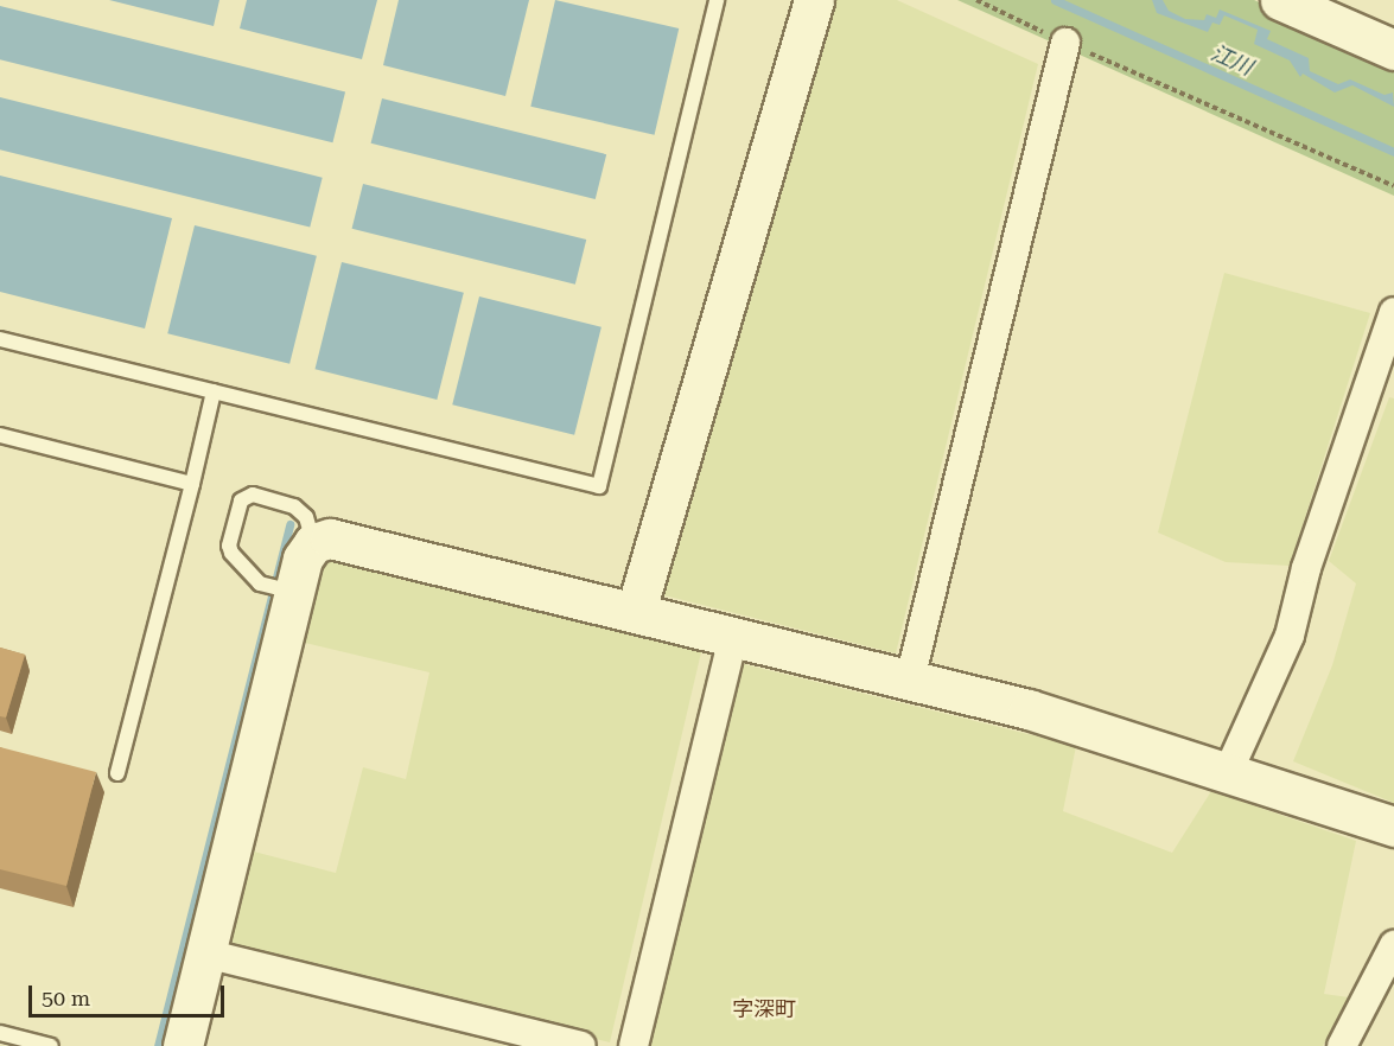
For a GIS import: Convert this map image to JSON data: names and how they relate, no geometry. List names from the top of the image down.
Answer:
{
  "districts": ["字深町"],
  "water": ["江川"],
  "scale_bar": "50 m"
}
